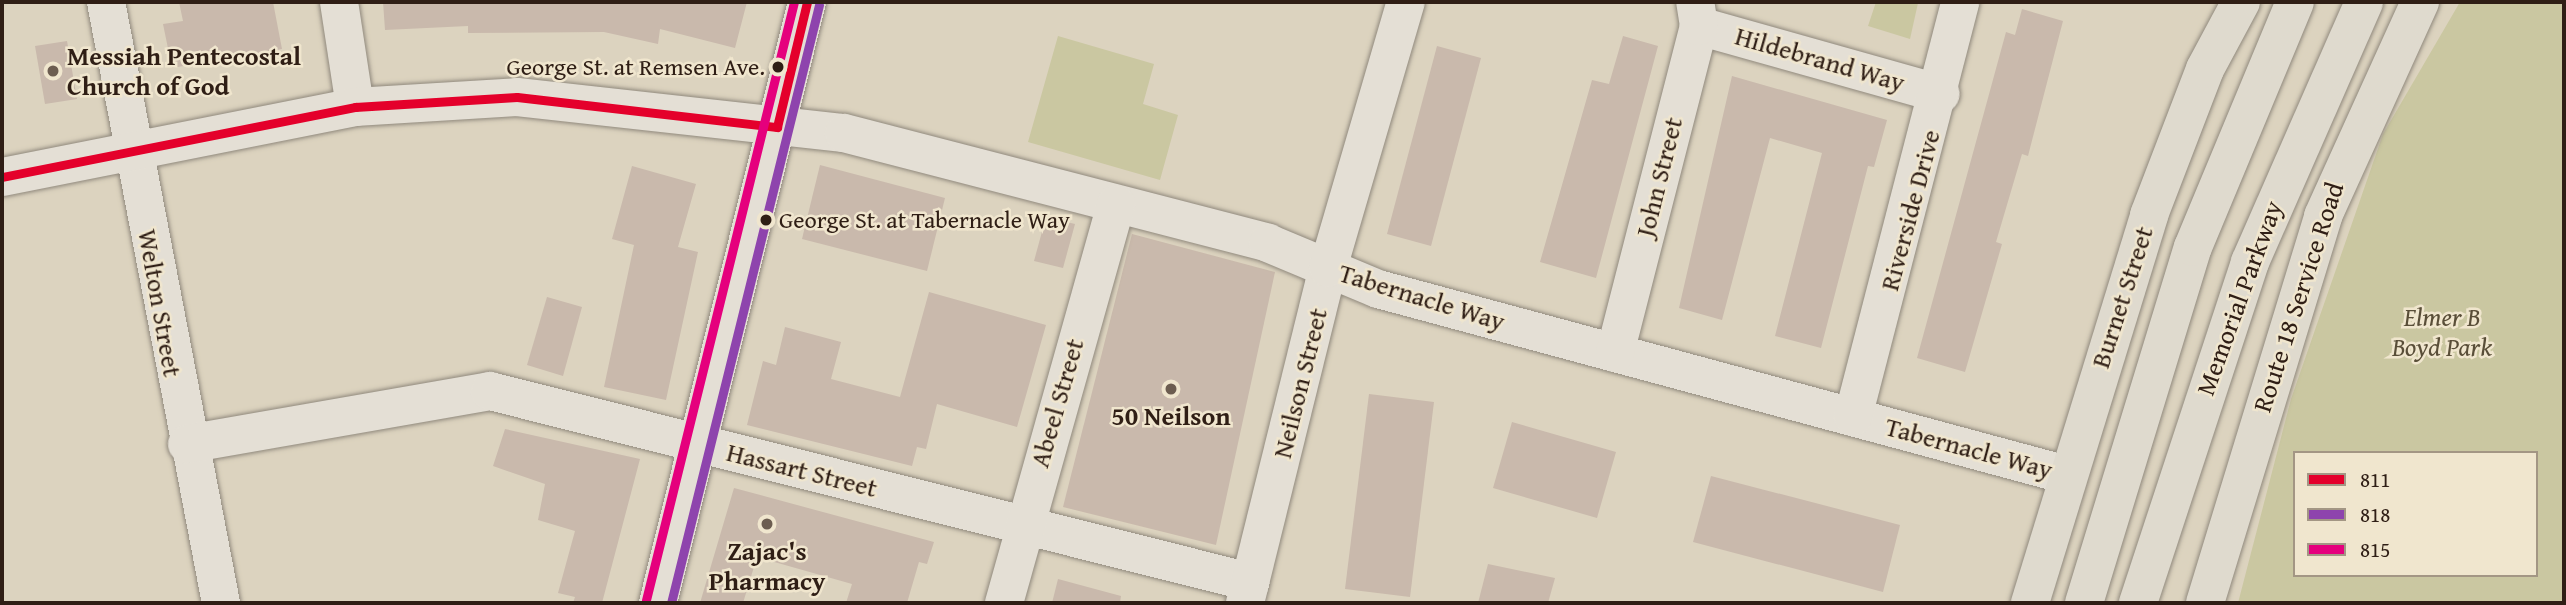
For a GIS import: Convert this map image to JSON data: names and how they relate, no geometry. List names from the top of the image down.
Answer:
{
  "streets": {
    "main road": ["Burnet Street", "Route 18 Service Road", "Memorial Parkway"],
    "street": [
      "Hildebrand Way",
      "John Street",
      "Riverside Drive",
      "Tabernacle Way",
      "Welton Street",
      "Neilson Street",
      "Abeel Street",
      "Hassart Street"
    ]
  },
  "crossings": [
    ["Hildebrand Way", "John Street"],
    ["Hildebrand Way", "Riverside Drive"],
    ["John Street", "Tabernacle Way"],
    ["Riverside Drive", "Tabernacle Way"],
    ["Tabernacle Way", "Burnet Street"],
    ["Tabernacle Way", "Welton Street"],
    ["Tabernacle Way", "Neilson Street"],
    ["Tabernacle Way", "Abeel Street"],
    ["Welton Street", "Hassart Street"],
    ["Neilson Street", "Hassart Street"],
    ["Abeel Street", "Hassart Street"]
  ],
  "parks": ["Elmer B Boyd Park"],
  "places": [
    "George St. at Remsen Ave.",
    "Messiah Pentecostal Church of God",
    "George St. at Tabernacle Way",
    "50 Neilson",
    "Zajac's Pharmacy"
  ],
  "lines": ["transit line 811", "transit line 815", "transit line 818"],
  "legend": ["811", "818", "815"]
}
